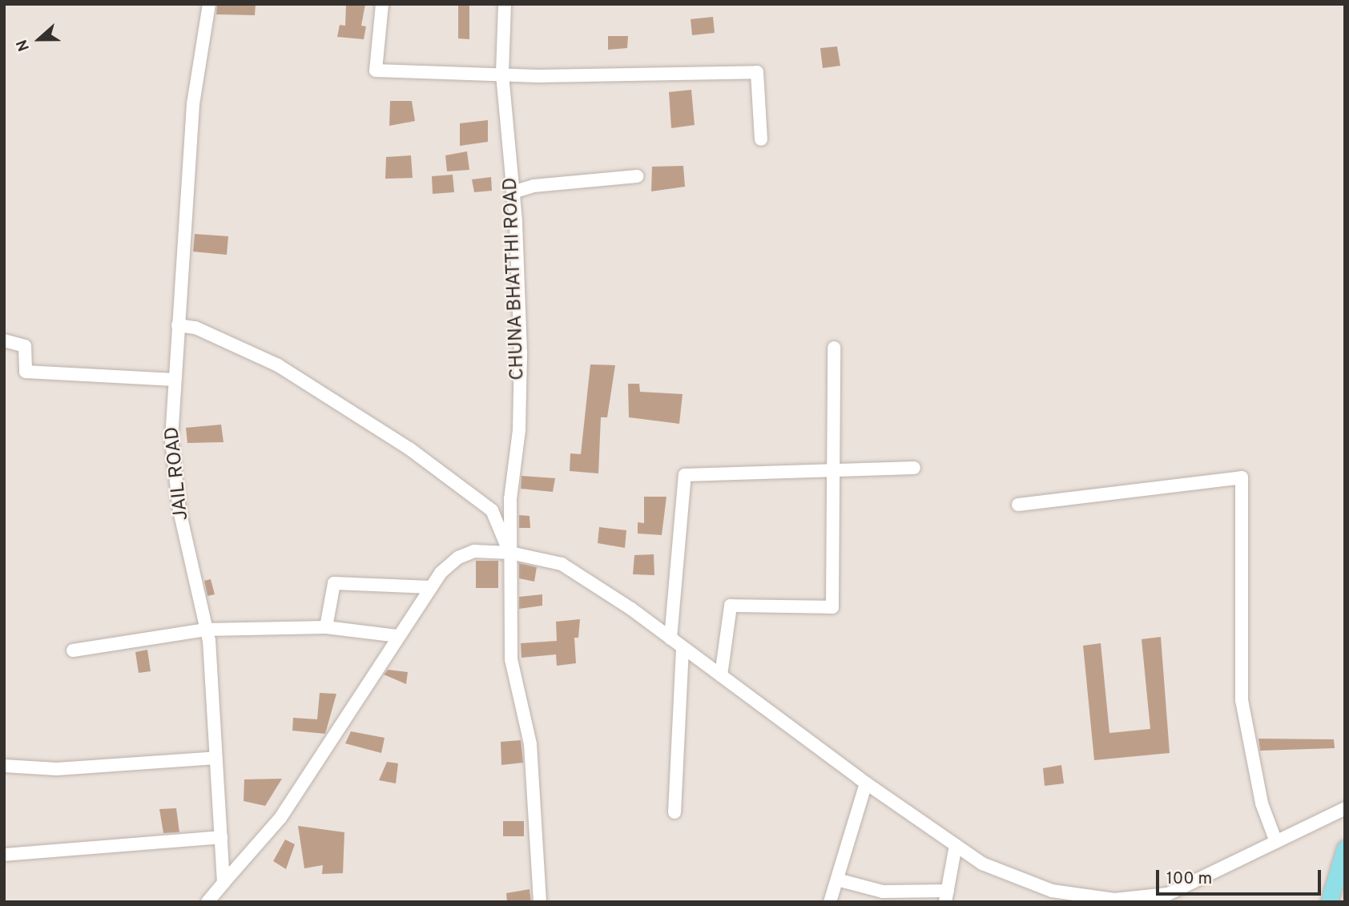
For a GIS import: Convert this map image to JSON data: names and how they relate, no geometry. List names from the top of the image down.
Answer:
{
  "streets": {
    "street": ["CHUNA BHATTHI ROAD", "JAIL ROAD"]
  },
  "scale_bar": "100 m",
  "north": "left"
}
